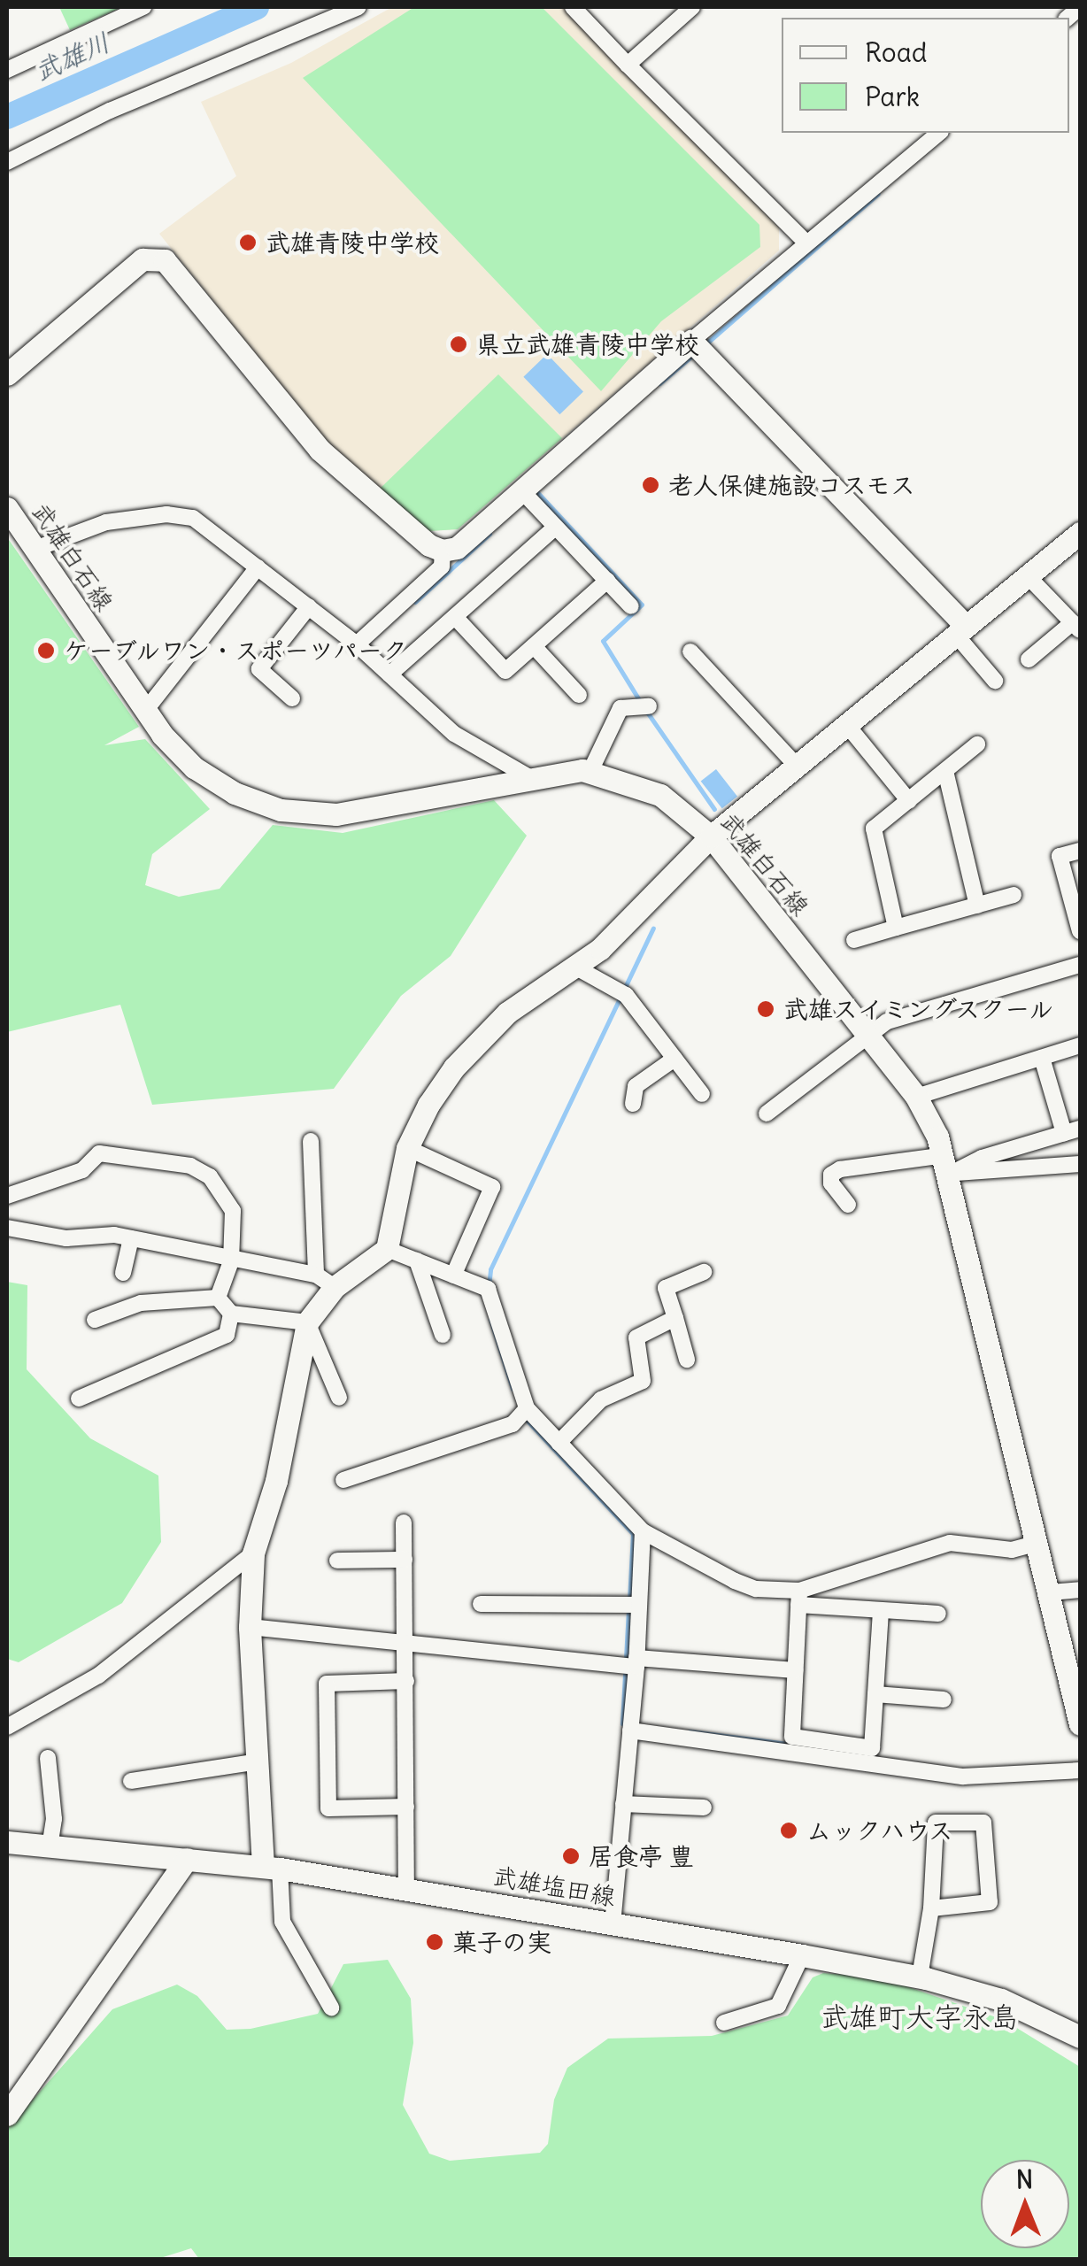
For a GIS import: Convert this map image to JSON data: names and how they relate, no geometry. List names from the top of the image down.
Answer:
{
  "streets": {
    "street": ["武雄白石線", "武雄塩田線"]
  },
  "districts": ["武雄町大字永島"],
  "water": ["武雄川"],
  "places": [
    "武雄青陵中学校",
    "県立武雄青陵中学校",
    "老人保健施設コスモス",
    "ケーブルワン・スポーツパーク",
    "武雄スイミングスクール",
    "ムックハウス",
    "居食亭 豊",
    "菓子の実"
  ],
  "legend": ["Road", "Park"],
  "north": "top"
}
